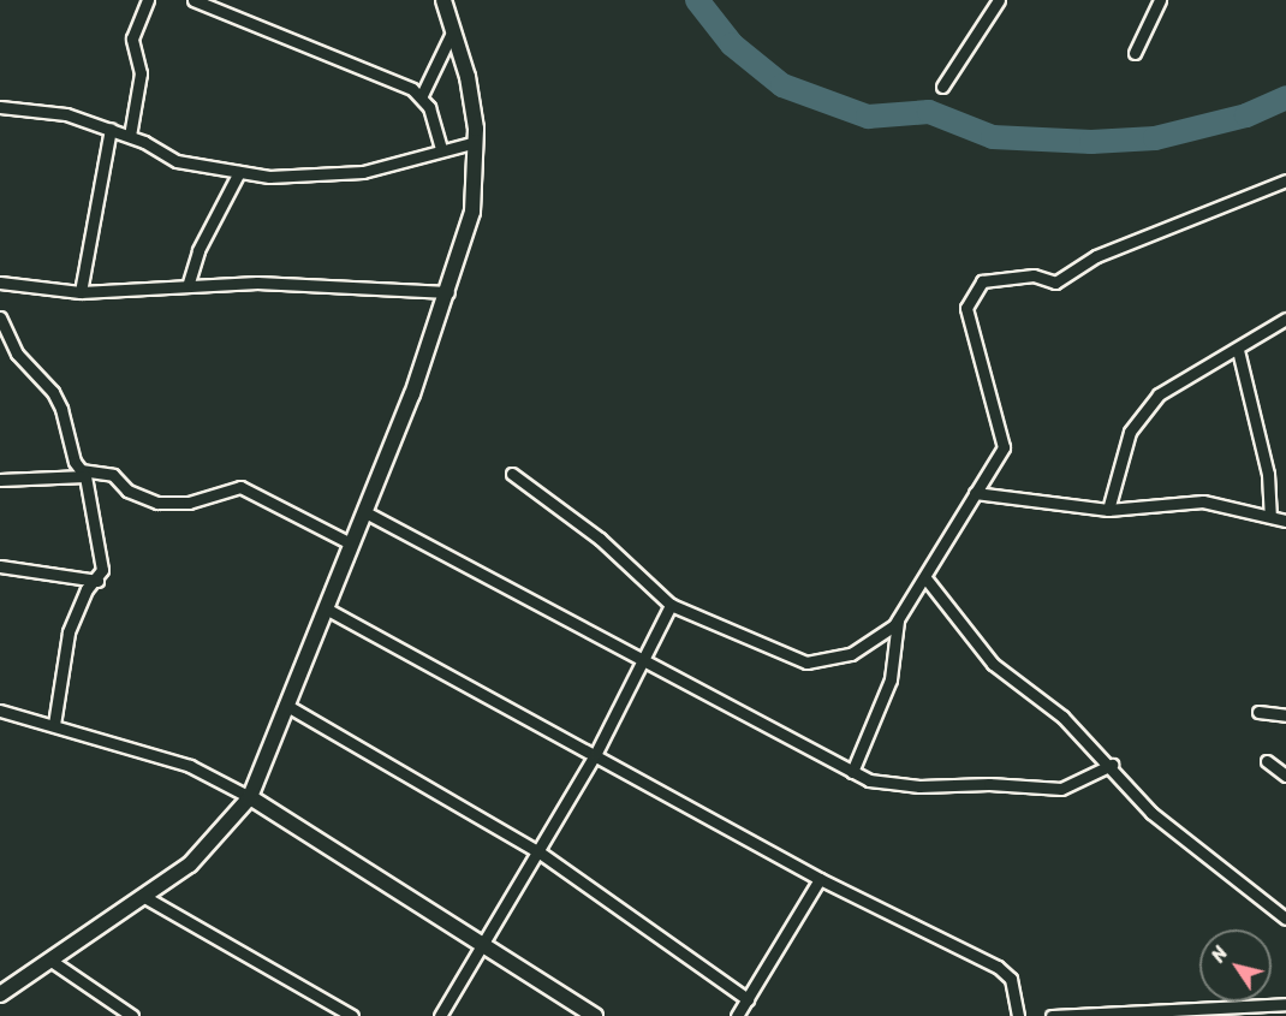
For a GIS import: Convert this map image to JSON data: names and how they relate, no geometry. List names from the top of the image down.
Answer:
{
  "north": "top left"
}
